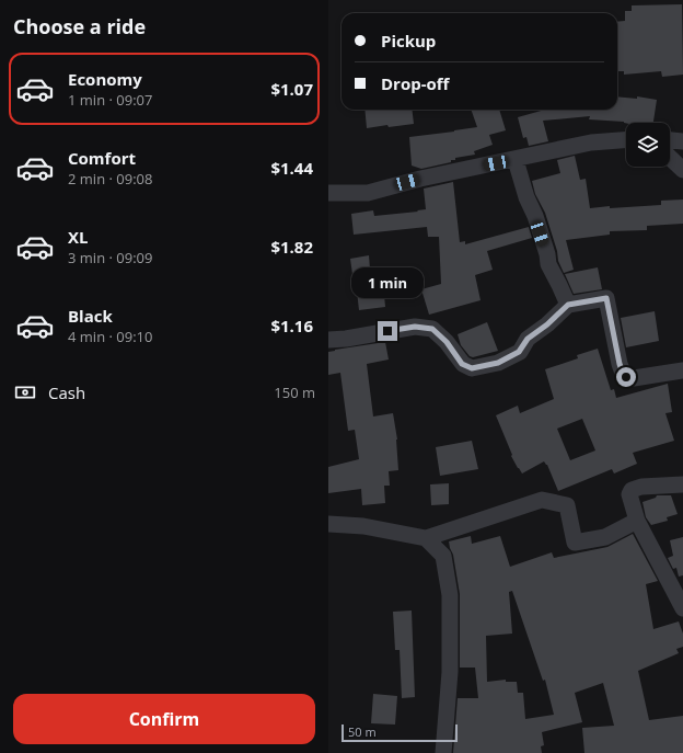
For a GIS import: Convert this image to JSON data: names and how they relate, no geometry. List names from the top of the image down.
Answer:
{
  "scale_bar": "50 m",
  "page": {
    "heading": "Choose a ride",
    "banner": ["Pickup", "Drop-off"],
    "list": [
      {
        "name": "Economy",
        "note": "1 min · 09:07",
        "value": "$1.07"
      },
      {
        "name": "Comfort",
        "note": "2 min · 09:08",
        "value": "$1.44"
      },
      {
        "name": "XL",
        "note": "3 min · 09:09",
        "value": "$1.82"
      },
      {
        "name": "Black",
        "note": "4 min · 09:10",
        "value": "$1.16"
      }
    ],
    "bubble": "1 min",
    "pay": ["Cash", "150 m"],
    "buttons": "Confirm",
    "scale": "50 m"
  }
}
